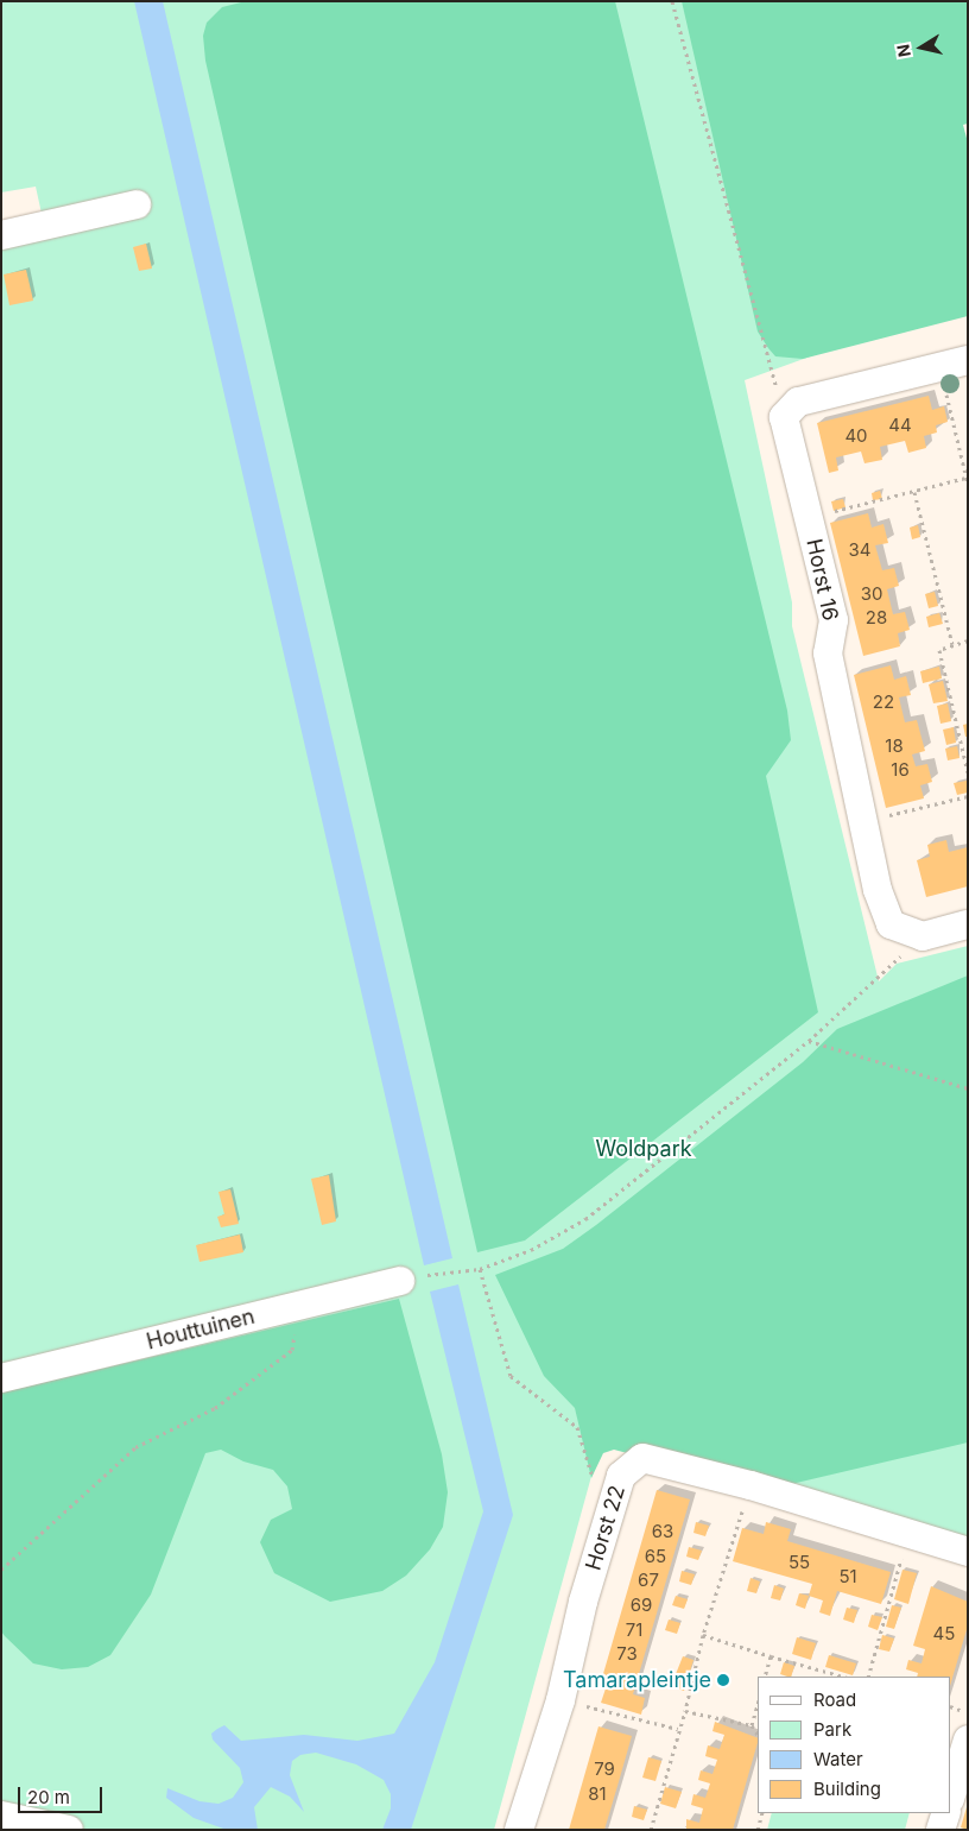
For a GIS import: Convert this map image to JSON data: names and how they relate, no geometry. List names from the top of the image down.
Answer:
{
  "streets": {
    "street": ["Horst 16", "Houttuinen", "Horst 22"]
  },
  "parks": ["Woldpark"],
  "places": ["Tamarapleintje"],
  "house_numbers": [
    "44",
    "40",
    "34",
    "30",
    "28",
    "22",
    "18",
    "16",
    "63",
    "65",
    "55",
    "51",
    "67",
    "69",
    "71",
    "45",
    "73",
    "79",
    "81"
  ],
  "legend": [
    "Road",
    "Park",
    "Water",
    "Building"
  ],
  "scale_bar": "20 m",
  "north": "left"
}
